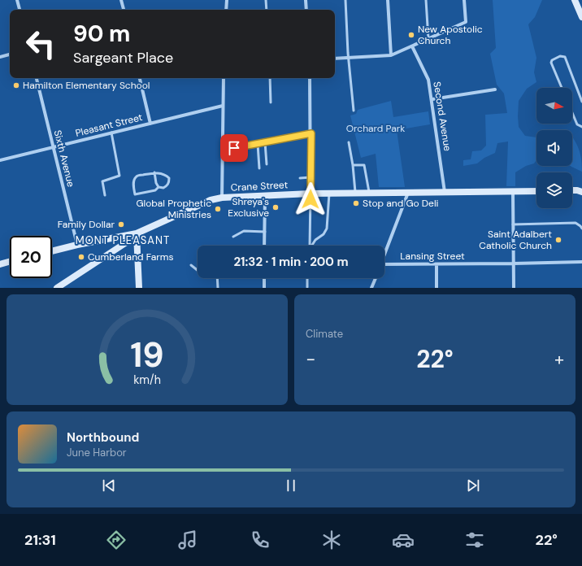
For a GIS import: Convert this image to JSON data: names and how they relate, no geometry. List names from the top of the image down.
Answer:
{
  "streets": {
    "street": [
      "Second Avenue",
      "Pleasant Street",
      "Sixth Avenue",
      "Crane Street",
      "Lansing Street"
    ]
  },
  "crossings": [
    ["Second Avenue", "Crane Street"],
    ["Pleasant Street", "Sixth Avenue"],
    ["Sixth Avenue", "Crane Street"]
  ],
  "districts": ["MONT PLEASANT"],
  "parks": ["Orchard Park"],
  "places": [
    "New Apostolic Church",
    "Hamilton Elementary School",
    "Stop and Go Deli",
    "Shreya's Exclusive",
    "Global Prophetic Ministries",
    "Family Dollar",
    "Saint Adalbert Catholic Church",
    "Cumberland Farms"
  ],
  "north": "right",
  "page": {
    "turn": ["90 m", "Sargeant Place"],
    "limit": "20",
    "trip": "21:32 · 1 min · 200 m",
    "tile": "Climate",
    "heat": ["−", "22°", "+"],
    "song": ["Northbound", "June Harbor"],
    "tabs": ["21:31", "22°"],
    "gauge": ["19", "km/h"]
  }
}
